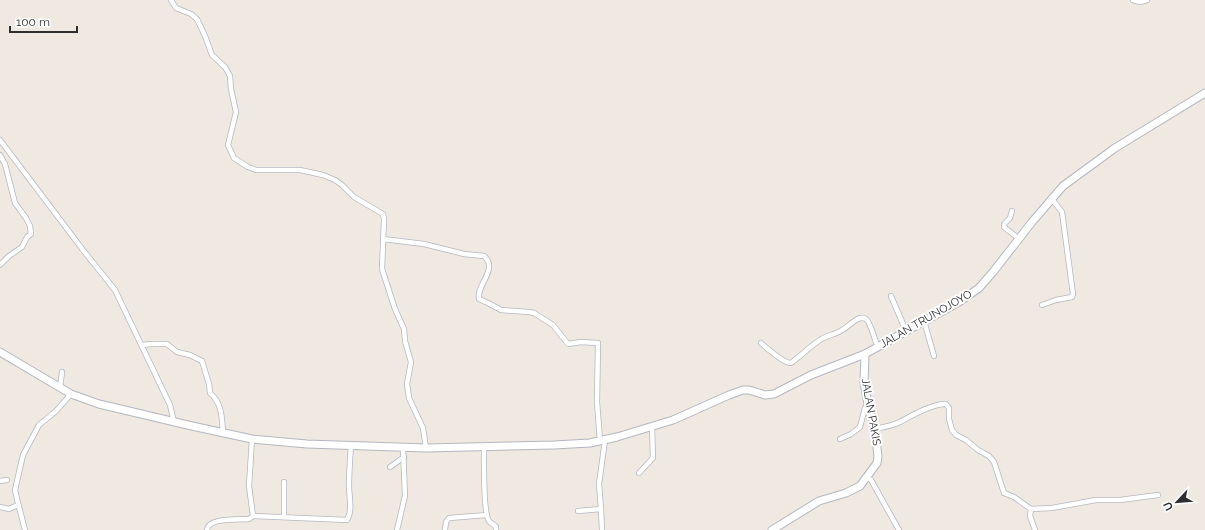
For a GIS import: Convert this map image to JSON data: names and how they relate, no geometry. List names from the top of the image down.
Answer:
{
  "streets": {
    "street": ["JALAN TRUNOJOYO", "JALAN PAKIS"]
  },
  "crossings": [
    ["JALAN TRUNOJOYO", "JALAN PAKIS"]
  ],
  "scale_bar": "100 m",
  "north": "bottom left"
}
